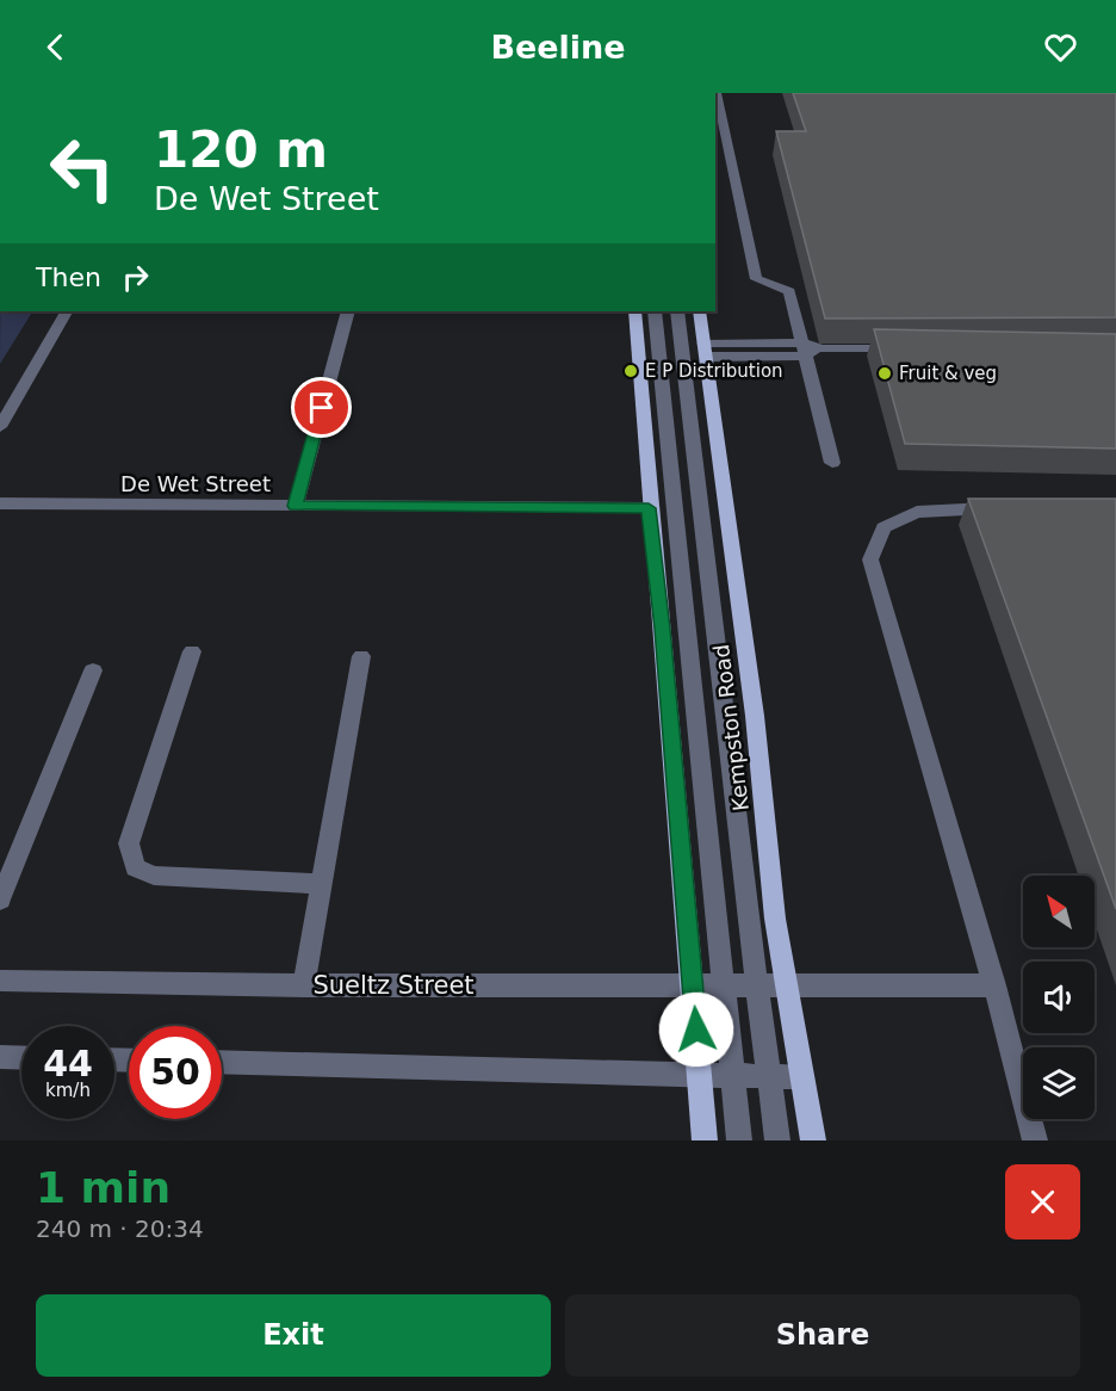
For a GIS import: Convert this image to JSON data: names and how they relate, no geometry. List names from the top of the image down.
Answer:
{
  "streets": {
    "main road": ["Kempston Road"],
    "street": ["De Wet Street", "Sueltz Street"]
  },
  "crossings": [
    ["Kempston Road", "Sueltz Street"]
  ],
  "places": ["E P Distribution", "Fruit & veg"],
  "north": "top left",
  "page": {
    "header": "Beeline",
    "turn": ["120 m", "De Wet Street"],
    "then": "Then",
    "speed": "44 km/h",
    "limit": "50",
    "heading": ["1 min", "240 m · 20:34"],
    "buttons": ["Exit", "Share"]
  }
}
